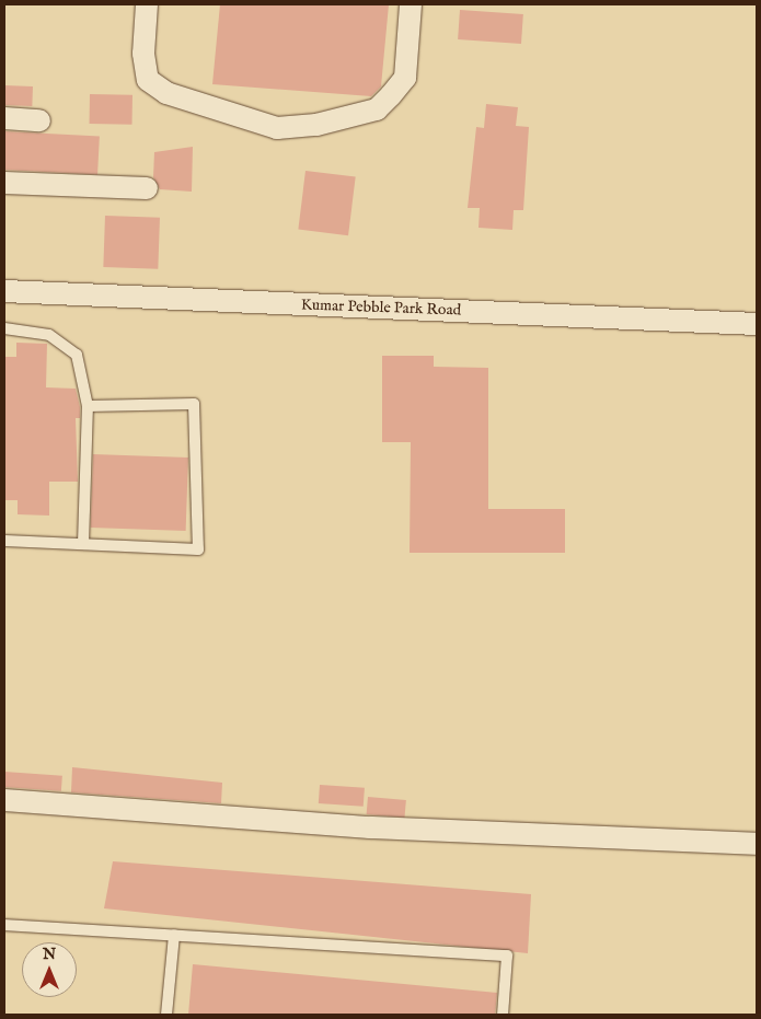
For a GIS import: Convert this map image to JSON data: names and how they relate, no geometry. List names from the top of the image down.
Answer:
{
  "streets": {
    "street": ["Kumar Pebble Park Road"]
  },
  "north": "top"
}
